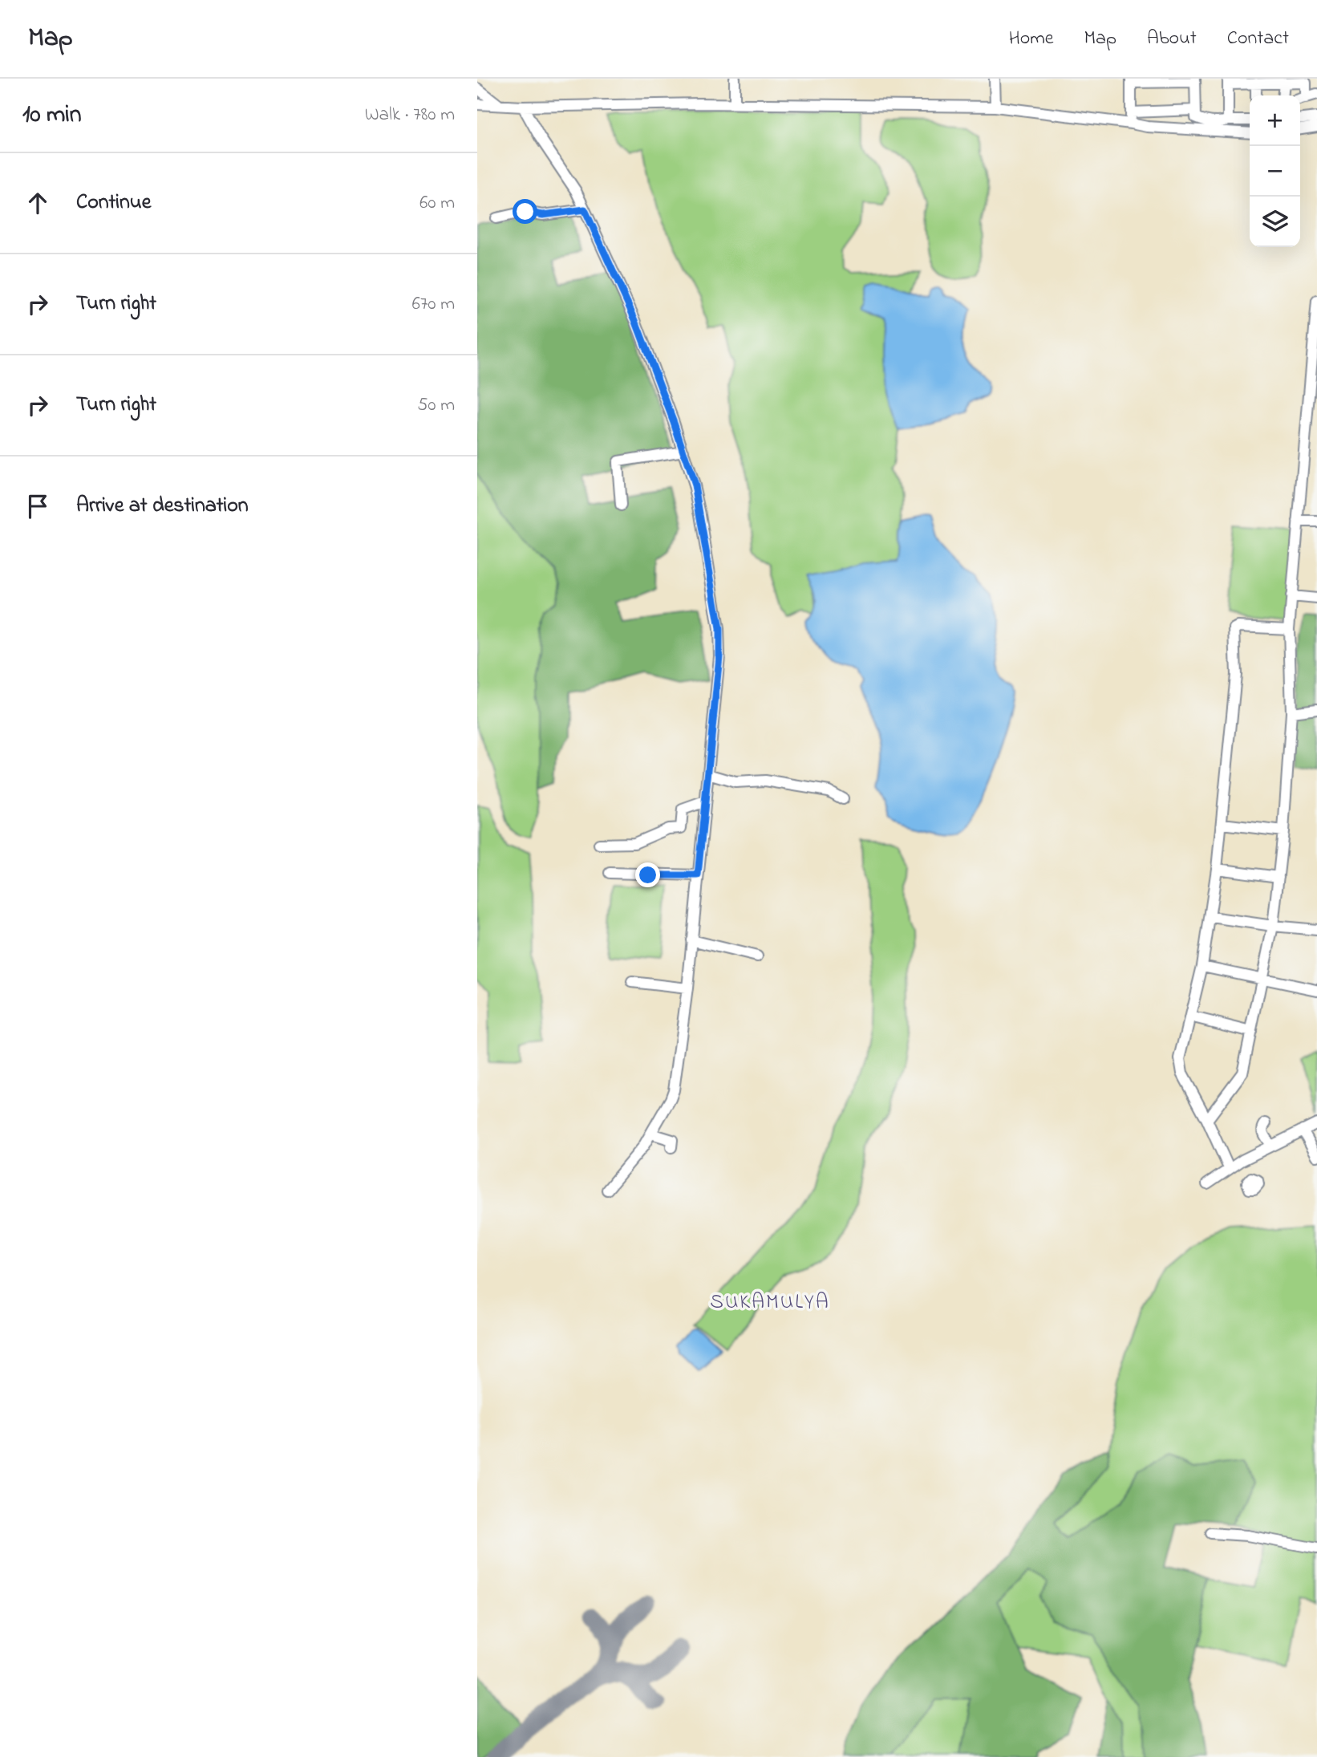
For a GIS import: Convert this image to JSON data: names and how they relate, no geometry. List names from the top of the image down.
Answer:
{
  "districts": ["SUKAMULYA"],
  "page": {
    "header": "Map",
    "nav": [
      "Home",
      "Map",
      "About",
      "Contact"
    ],
    "heading": ["10 min", "Walk · 780 m"],
    "map_buttons": ["+", "−"],
    "list": [
      ["Continue", "60 m"],
      ["Turn right", "670 m"],
      ["Turn right", "50 m"],
      "Arrive at destination"
    ]
  }
}
